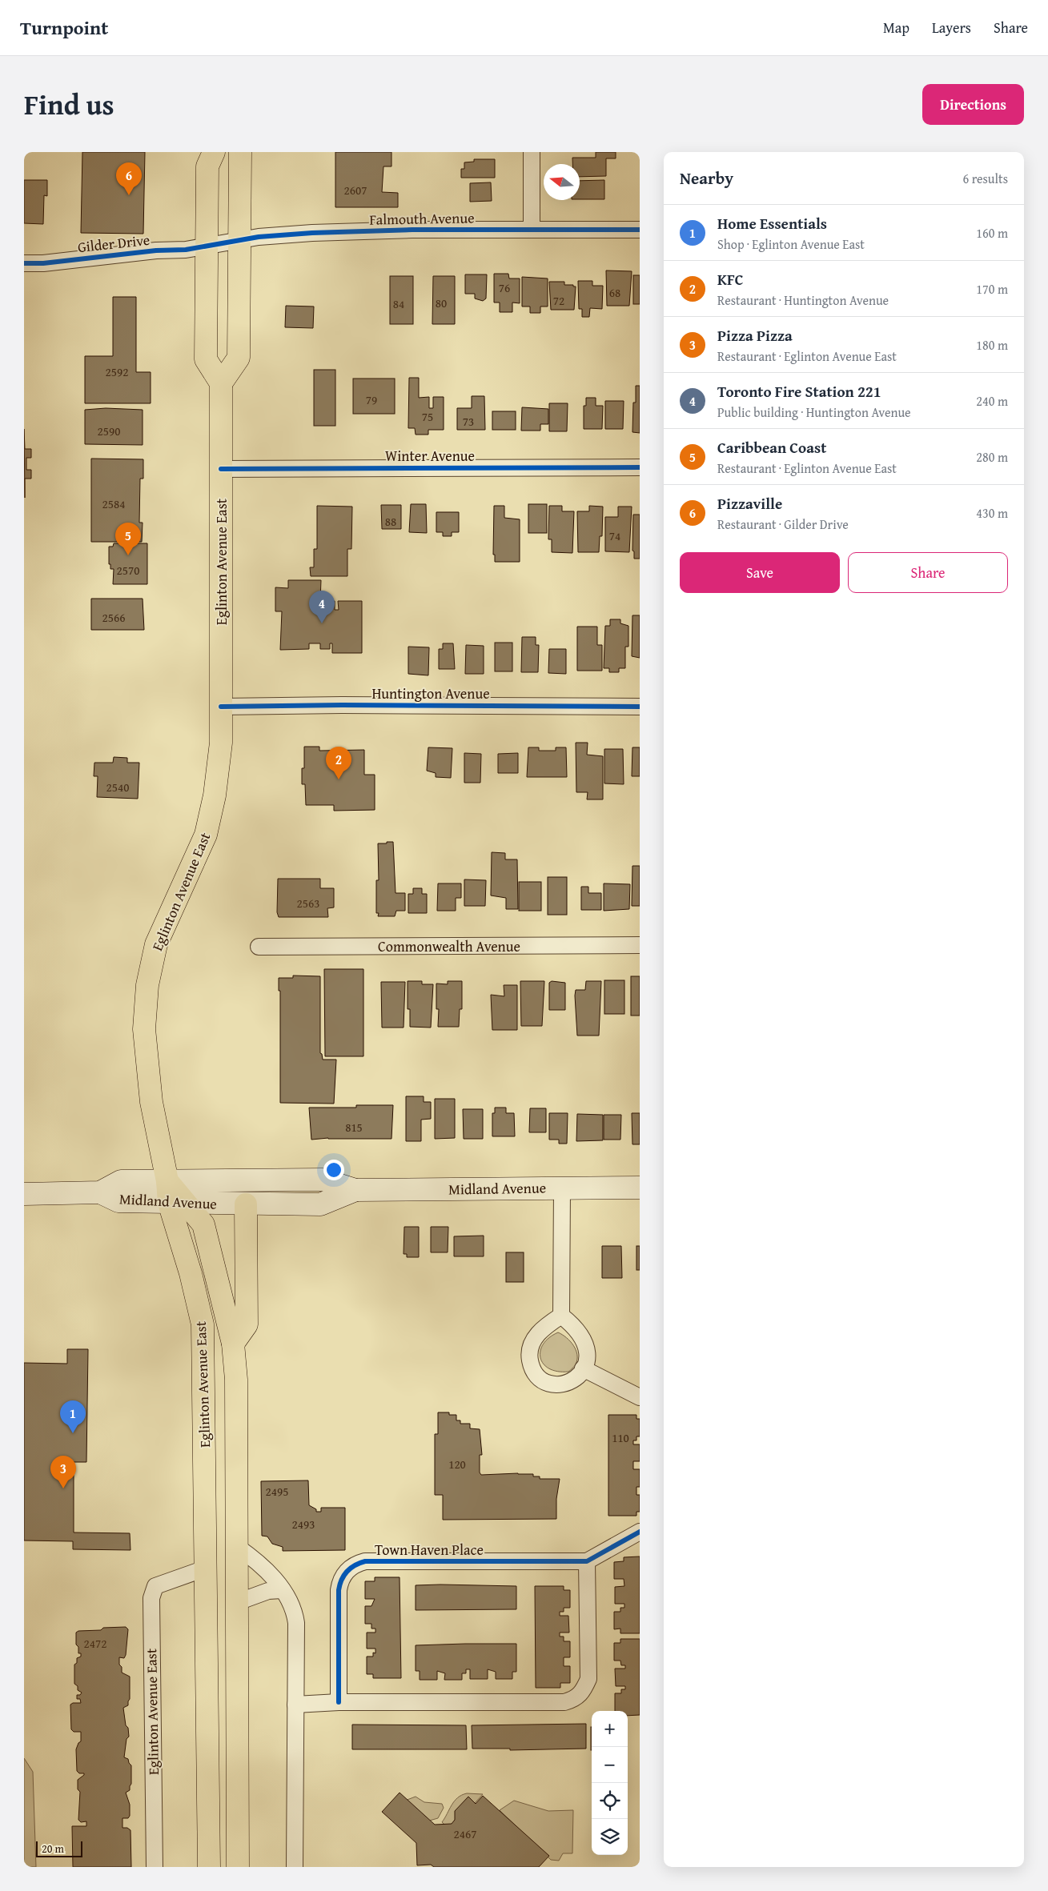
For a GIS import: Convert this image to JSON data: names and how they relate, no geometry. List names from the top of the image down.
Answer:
{
  "streets": {
    "main road": ["Eglinton Avenue East", "Midland Avenue"],
    "street": [
      "Falmouth Avenue",
      "Gilder Drive",
      "Winter Avenue",
      "Huntington Avenue",
      "Commonwealth Avenue",
      "Town Haven Place"
    ]
  },
  "crossings": [
    ["Falmouth Avenue", "Gilder Drive"],
    ["Winter Avenue", "Eglinton Avenue East"],
    ["Eglinton Avenue East", "Huntington Avenue"],
    ["Eglinton Avenue East", "Midland Avenue"]
  ],
  "house_numbers": [
    "2607",
    "76",
    "68",
    "72",
    "80",
    "84",
    "2592",
    "79",
    "75",
    "73",
    "2590",
    "2584",
    "88",
    "74",
    "2570",
    "2566",
    "2540",
    "2563",
    "815",
    "110",
    "120",
    "2495",
    "2493",
    "2472",
    "2467"
  ],
  "scale_bar": "20 m",
  "north": "left",
  "page": {
    "header": "Turnpoint",
    "nav": ["Map", "Layers", "Share"],
    "title": "Find us",
    "buttons": [
      "Directions",
      ["Save", "Share"]
    ],
    "heading": ["Nearby", "6 results"],
    "pins": [
      "6",
      "5",
      "4",
      "2",
      "1",
      "3"
    ],
    "list": [
      {
        "mark": "1",
        "name": "Home Essentials",
        "note": "Shop · Eglinton Avenue East",
        "value": "160 m"
      },
      {
        "mark": "2",
        "name": "KFC",
        "note": "Restaurant · Huntington Avenue",
        "value": "170 m"
      },
      {
        "mark": "3",
        "name": "Pizza Pizza",
        "note": "Restaurant · Eglinton Avenue East",
        "value": "180 m"
      },
      {
        "mark": "4",
        "name": "Toronto Fire Station 221",
        "note": "Public building · Huntington Avenue",
        "value": "240 m"
      },
      {
        "mark": "5",
        "name": "Caribbean Coast",
        "note": "Restaurant · Eglinton Avenue East",
        "value": "280 m"
      },
      {
        "mark": "6",
        "name": "Pizzaville",
        "note": "Restaurant · Gilder Drive",
        "value": "430 m"
      }
    ],
    "map_buttons": ["+", "−"],
    "scale": "20 m"
  }
}
